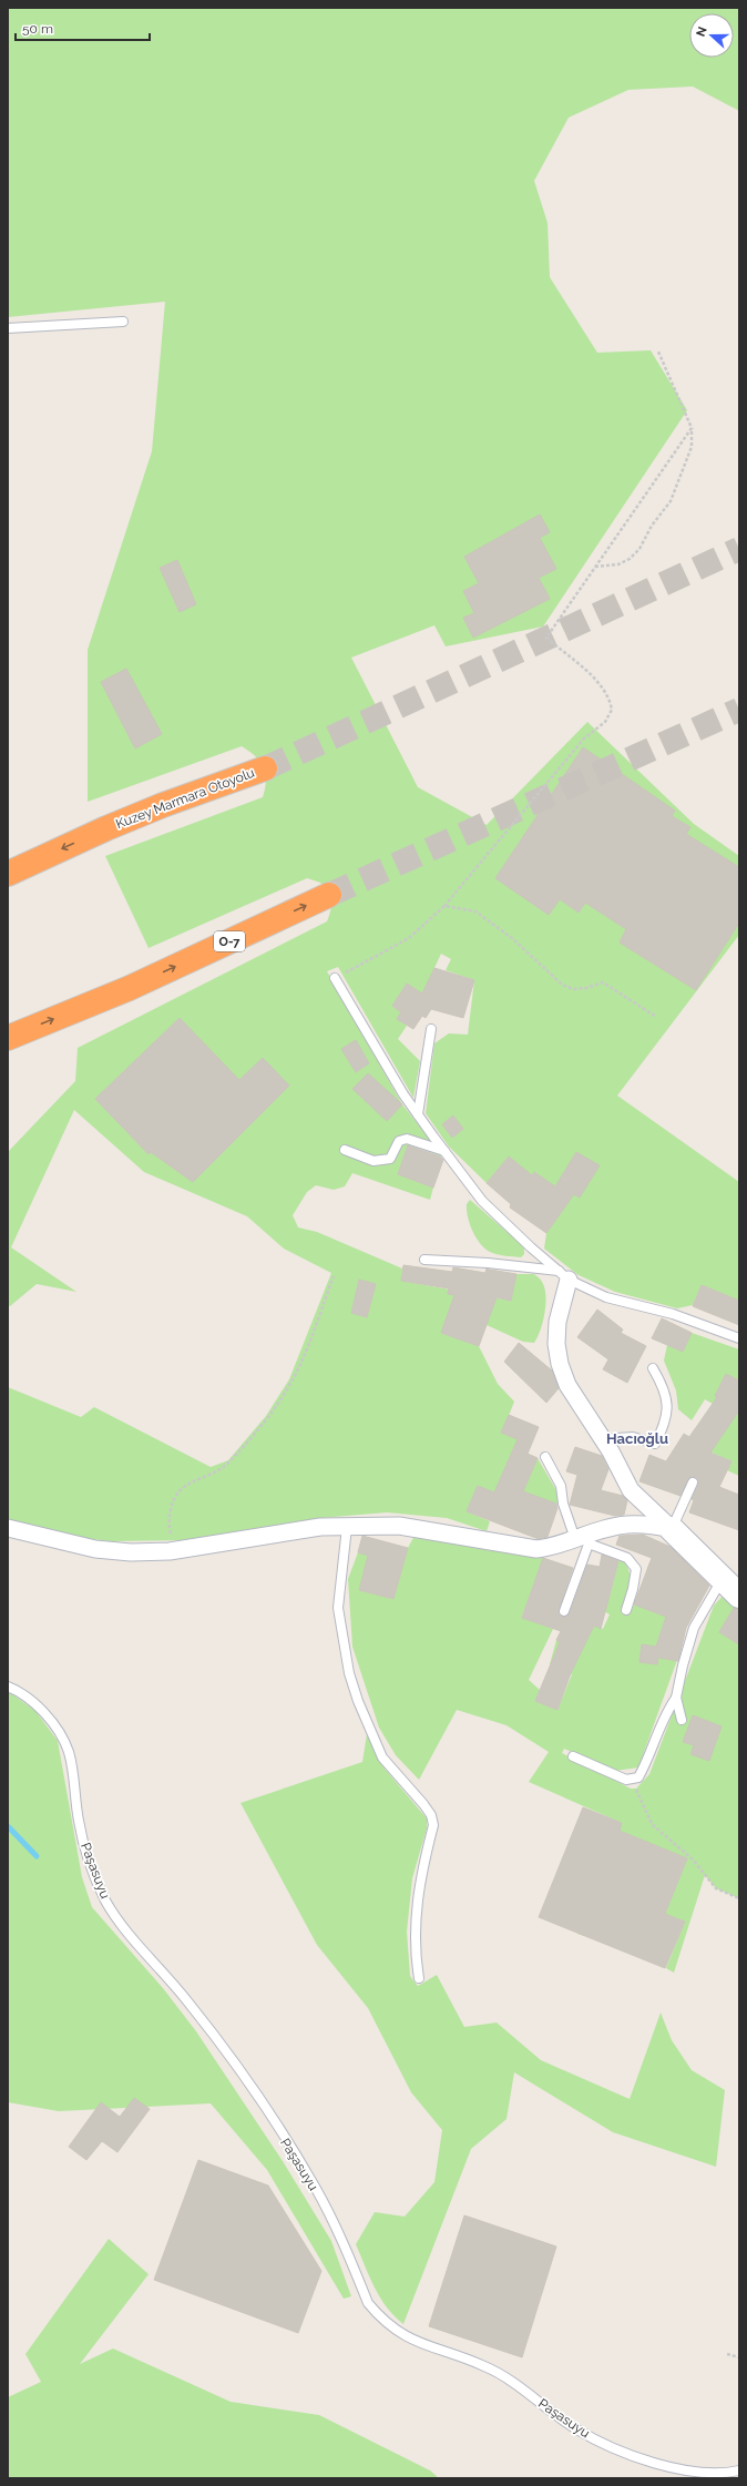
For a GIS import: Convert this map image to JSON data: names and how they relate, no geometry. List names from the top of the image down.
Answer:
{
  "streets": {
    "highway": ["Kuzey Marmara Otoyolu", "O-7"],
    "lane": ["Paşasuyu"]
  },
  "districts": ["Hacıoğlu"],
  "scale_bar": "50 m",
  "north": "left"
}
